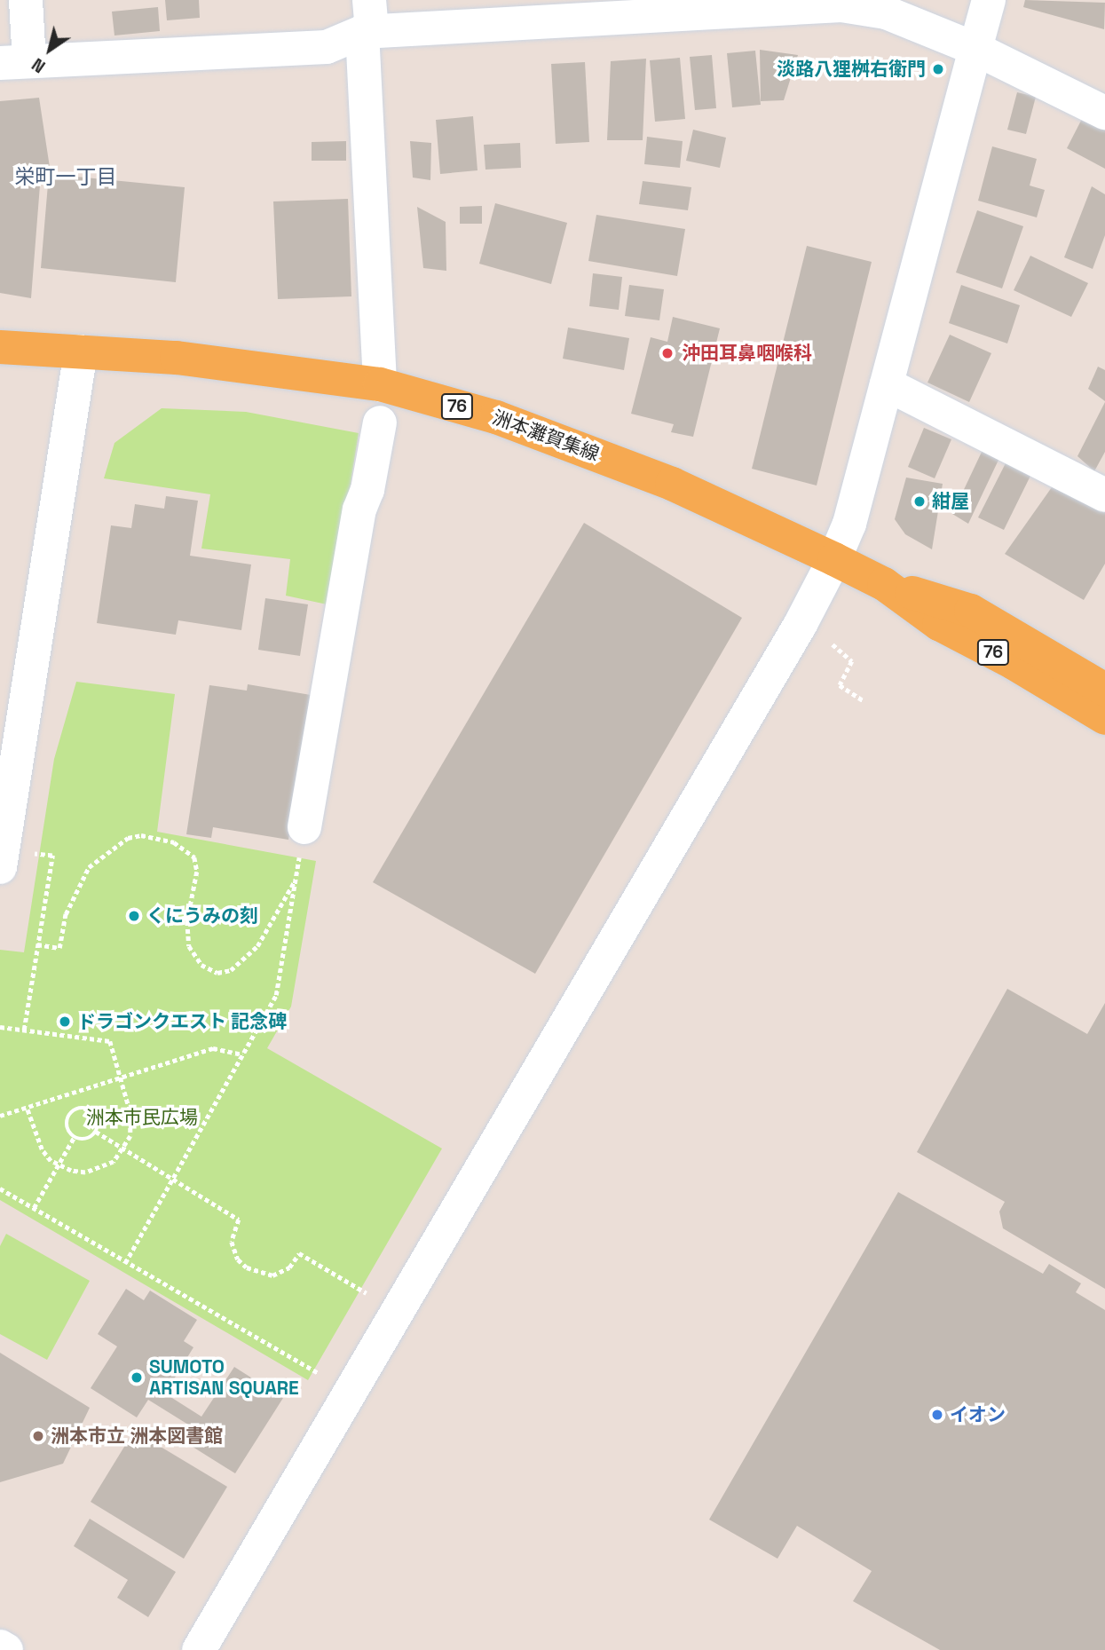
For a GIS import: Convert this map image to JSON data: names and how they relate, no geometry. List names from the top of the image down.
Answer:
{
  "streets": {
    "main road": ["76", "洲本灘賀集線"]
  },
  "districts": ["栄町一丁目"],
  "parks": ["洲本市民広場"],
  "places": [
    "淡路八狸桝右衛門",
    "沖田耳鼻咽喉科",
    "紺屋",
    "くにうみの刻",
    "ドラゴンクエスト 記念碑",
    "SUMOTO ARTISAN SQUARE",
    "イオン",
    "洲本市立 洲本図書館"
  ],
  "north": "bottom left"
}
